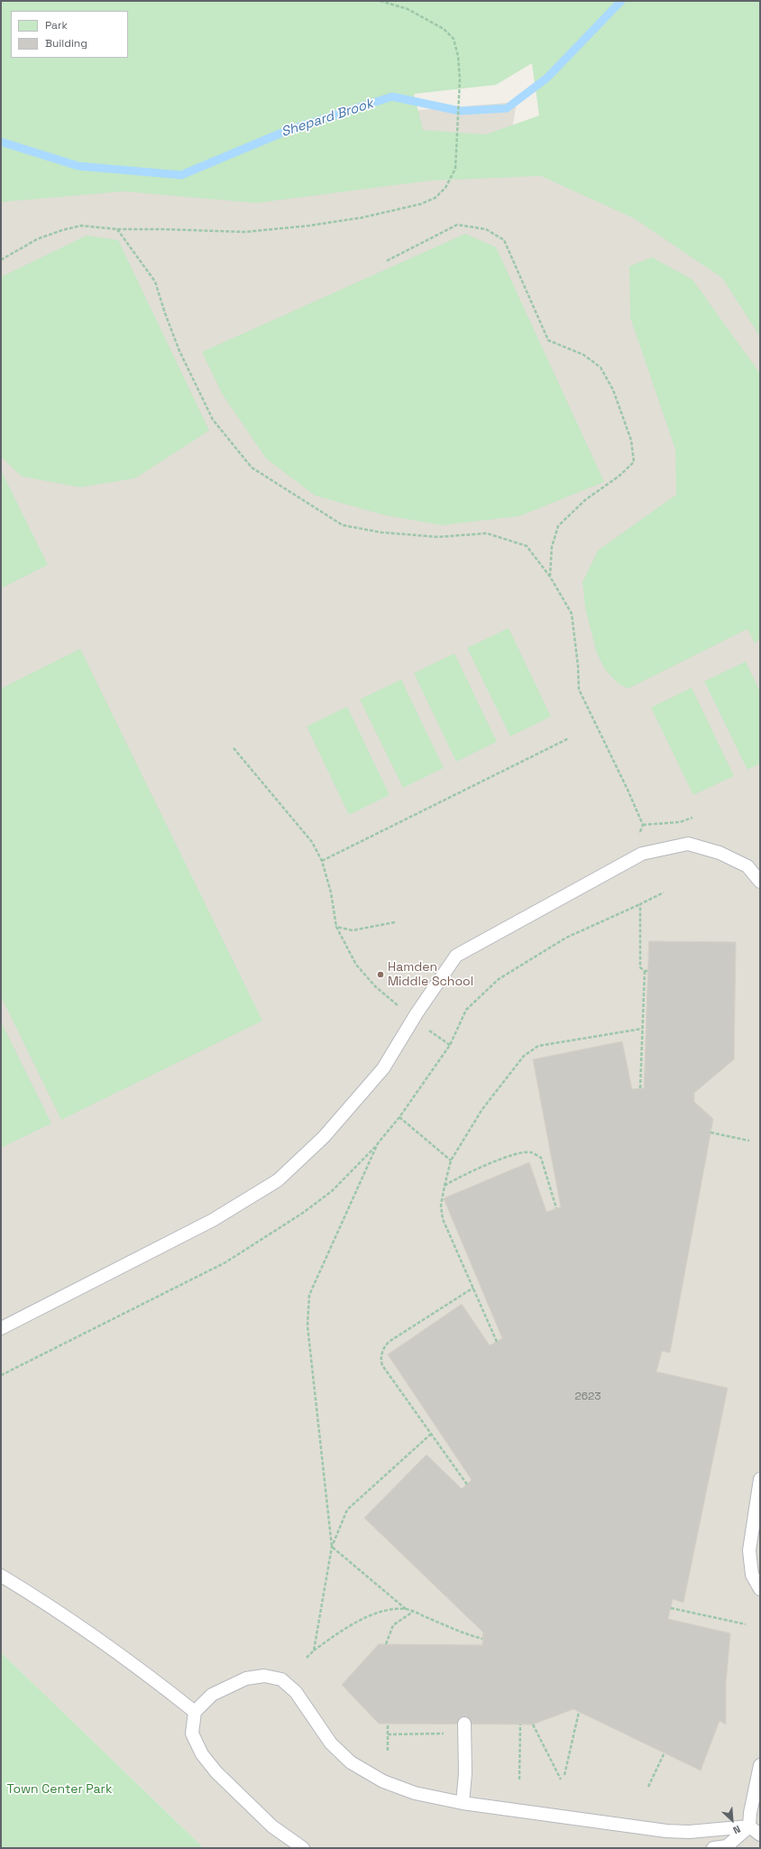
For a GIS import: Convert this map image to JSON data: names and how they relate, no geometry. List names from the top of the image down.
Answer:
{
  "water": ["Shepard Brook"],
  "parks": ["Town Center Park"],
  "places": ["Hamden Middle School"],
  "house_numbers": ["2623"],
  "legend": ["Park", "Building"],
  "north": "bottom right"
}
